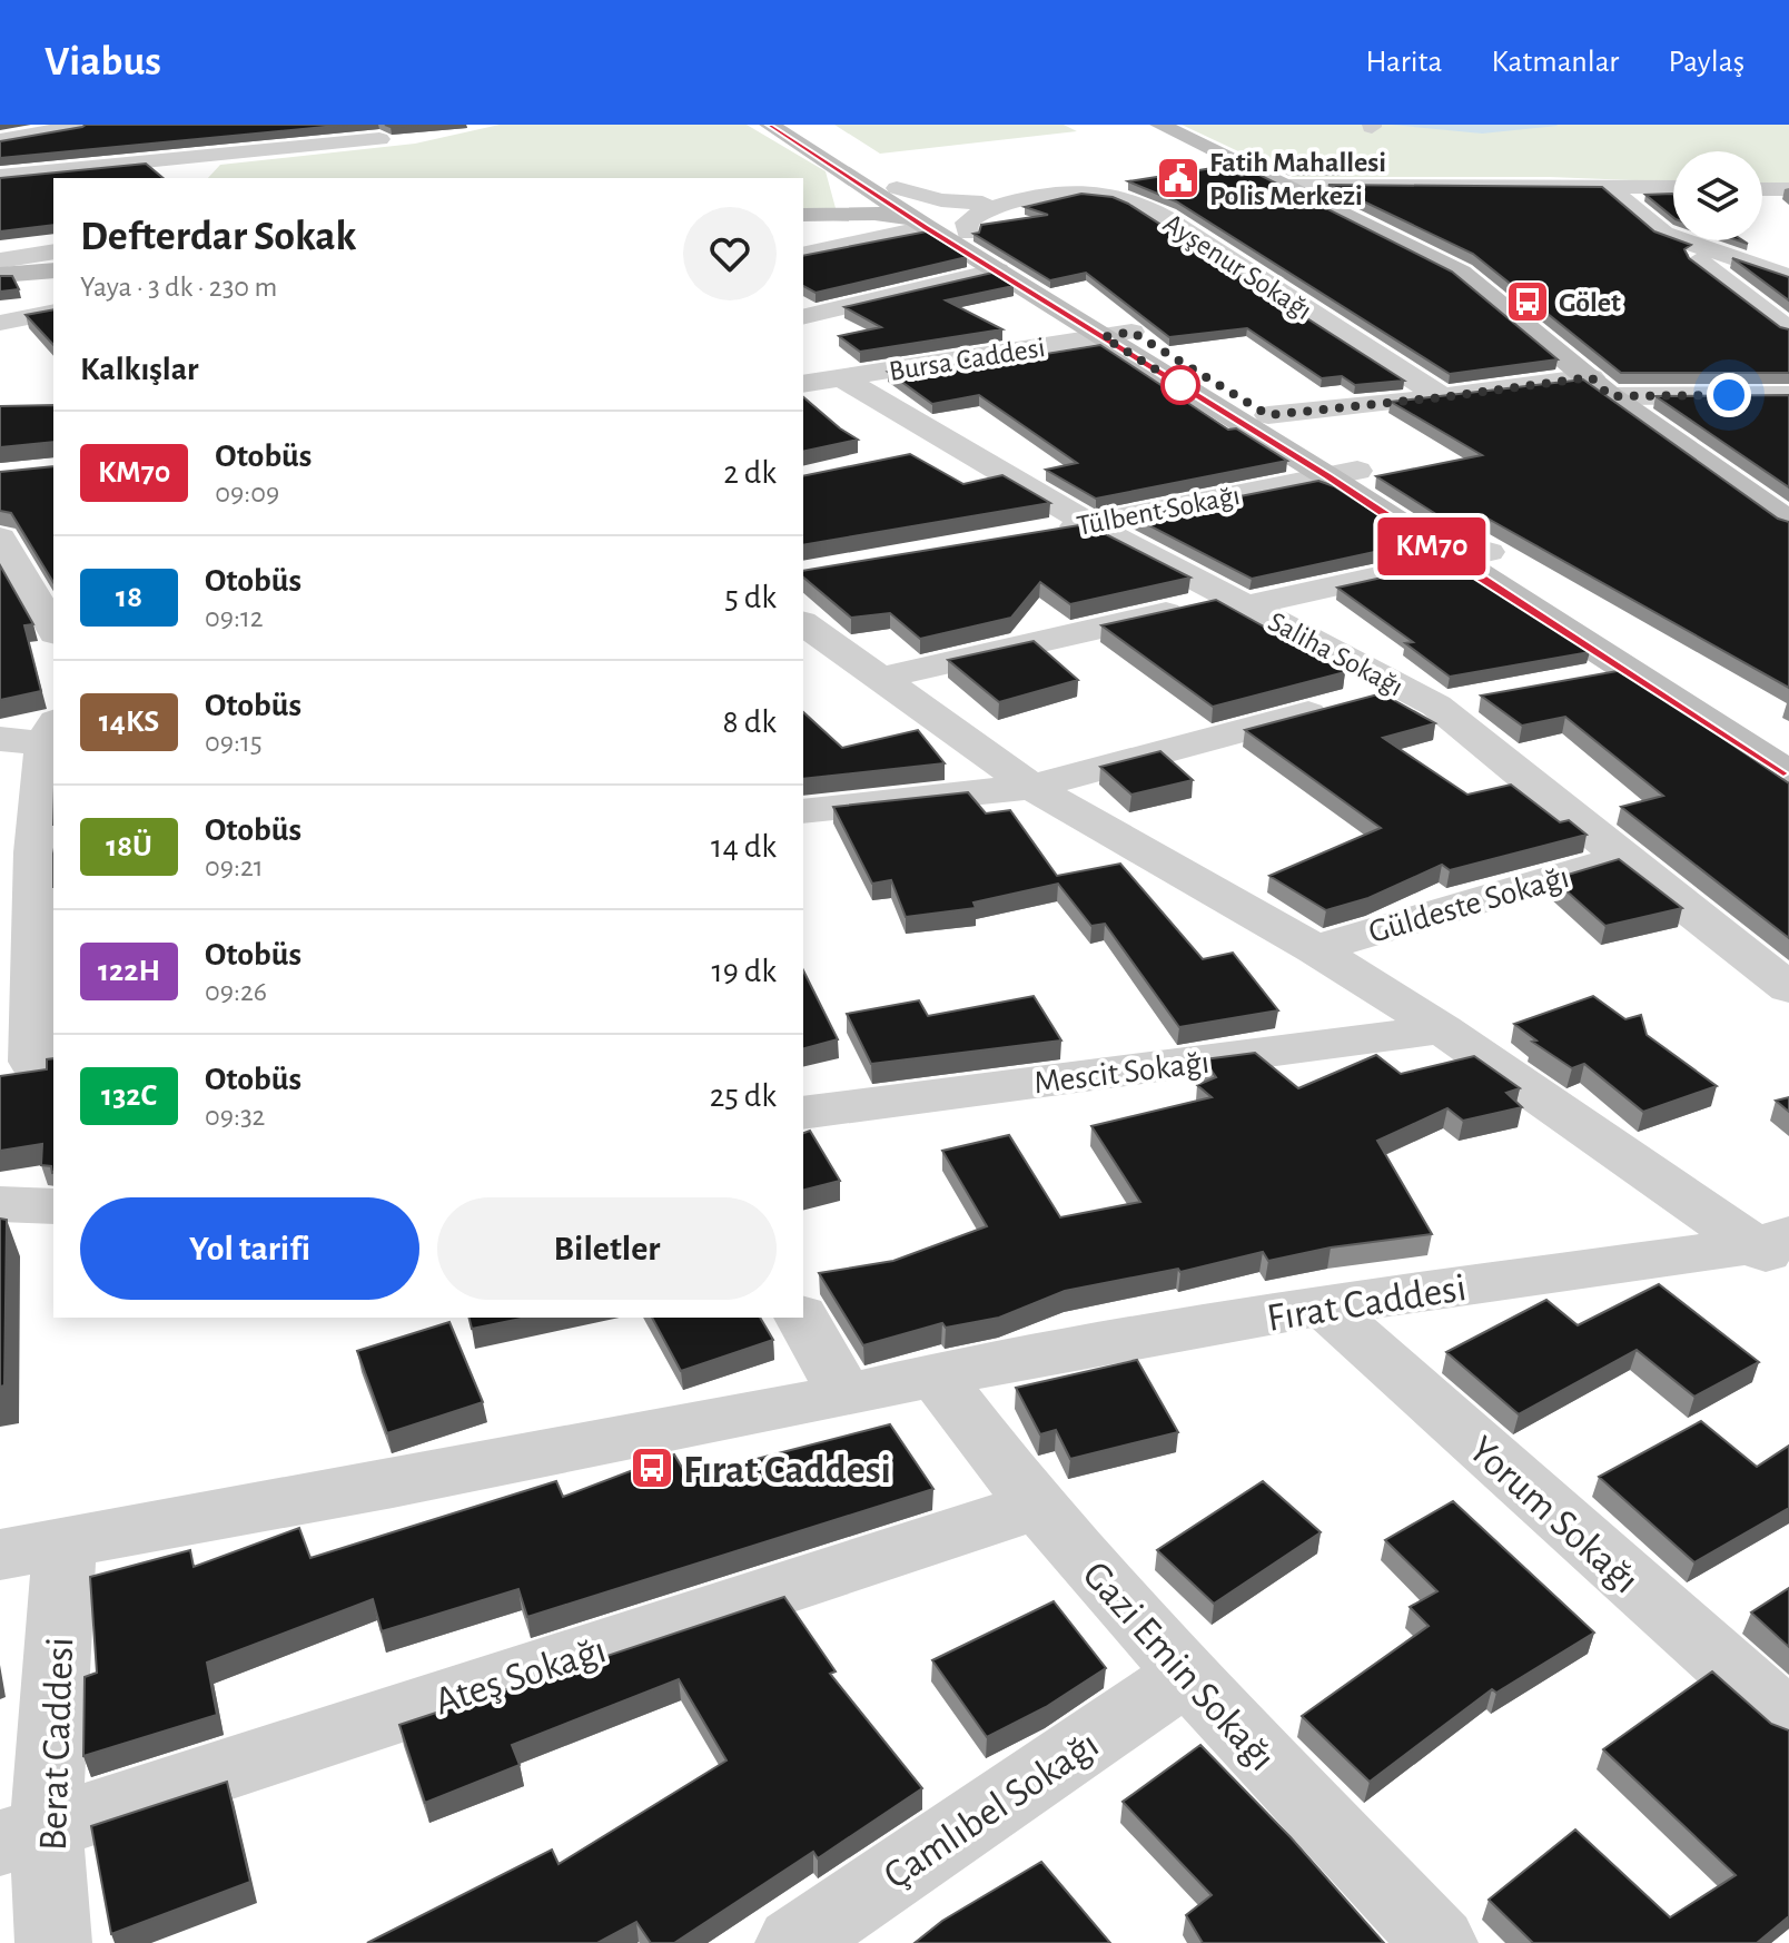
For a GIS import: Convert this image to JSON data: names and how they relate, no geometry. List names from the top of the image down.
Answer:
{
  "streets": {
    "street": [
      "Ayşenur Sokağı",
      "Bursa Caddesi",
      "Tülbent Sokağı",
      "Saliha Sokağı",
      "Güldeste Sokağı",
      "Mescit Sokağı",
      "Fırat Caddesi",
      "Yorum Sokağı",
      "Gazi Emin Sokağı",
      "Ateş Sokağı",
      "Berat Caddesi",
      "Çamlıbel Sokağı"
    ]
  },
  "crossings": [
    ["Bursa Caddesi", "Saliha Sokağı"],
    ["Tülbent Sokağı", "Saliha Sokağı"],
    ["Saliha Sokağı", "Güldeste Sokağı"],
    ["Fırat Caddesi", "Yorum Sokağı"],
    ["Fırat Caddesi", "Gazi Emin Sokağı"],
    ["Fırat Caddesi", "Berat Caddesi"],
    ["Gazi Emin Sokağı", "Ateş Sokağı"],
    ["Gazi Emin Sokağı", "Çamlıbel Sokağı"],
    ["Ateş Sokağı", "Berat Caddesi"]
  ],
  "places": {
    "public building": ["Fatih Mahallesi Polis Merkezi"],
    "bus stop": ["Gölet", "Fırat Caddesi"]
  },
  "lines": ["bus line KM70"],
  "page": {
    "header": "Viabus",
    "nav": ["Harita", "Katmanlar", "Paylaş"],
    "on_map": "KM70",
    "heading": [
      ["Defterdar Sokak", "Yaya · 3 dk · 230 m"],
      "Kalkışlar"
    ],
    "list": [
      {
        "mark": "KM70",
        "name": "Otobüs",
        "note": "09:09",
        "value": "2 dk"
      },
      {
        "mark": "18",
        "name": "Otobüs",
        "note": "09:12",
        "value": "5 dk"
      },
      {
        "mark": "14KS",
        "name": "Otobüs",
        "note": "09:15",
        "value": "8 dk"
      },
      {
        "mark": "18Ü",
        "name": "Otobüs",
        "note": "09:21",
        "value": "14 dk"
      },
      {
        "mark": "122H",
        "name": "Otobüs",
        "note": "09:26",
        "value": "19 dk"
      },
      {
        "mark": "132C",
        "name": "Otobüs",
        "note": "09:32",
        "value": "25 dk"
      }
    ],
    "buttons": ["Yol tarifi", "Biletler"]
  }
}
